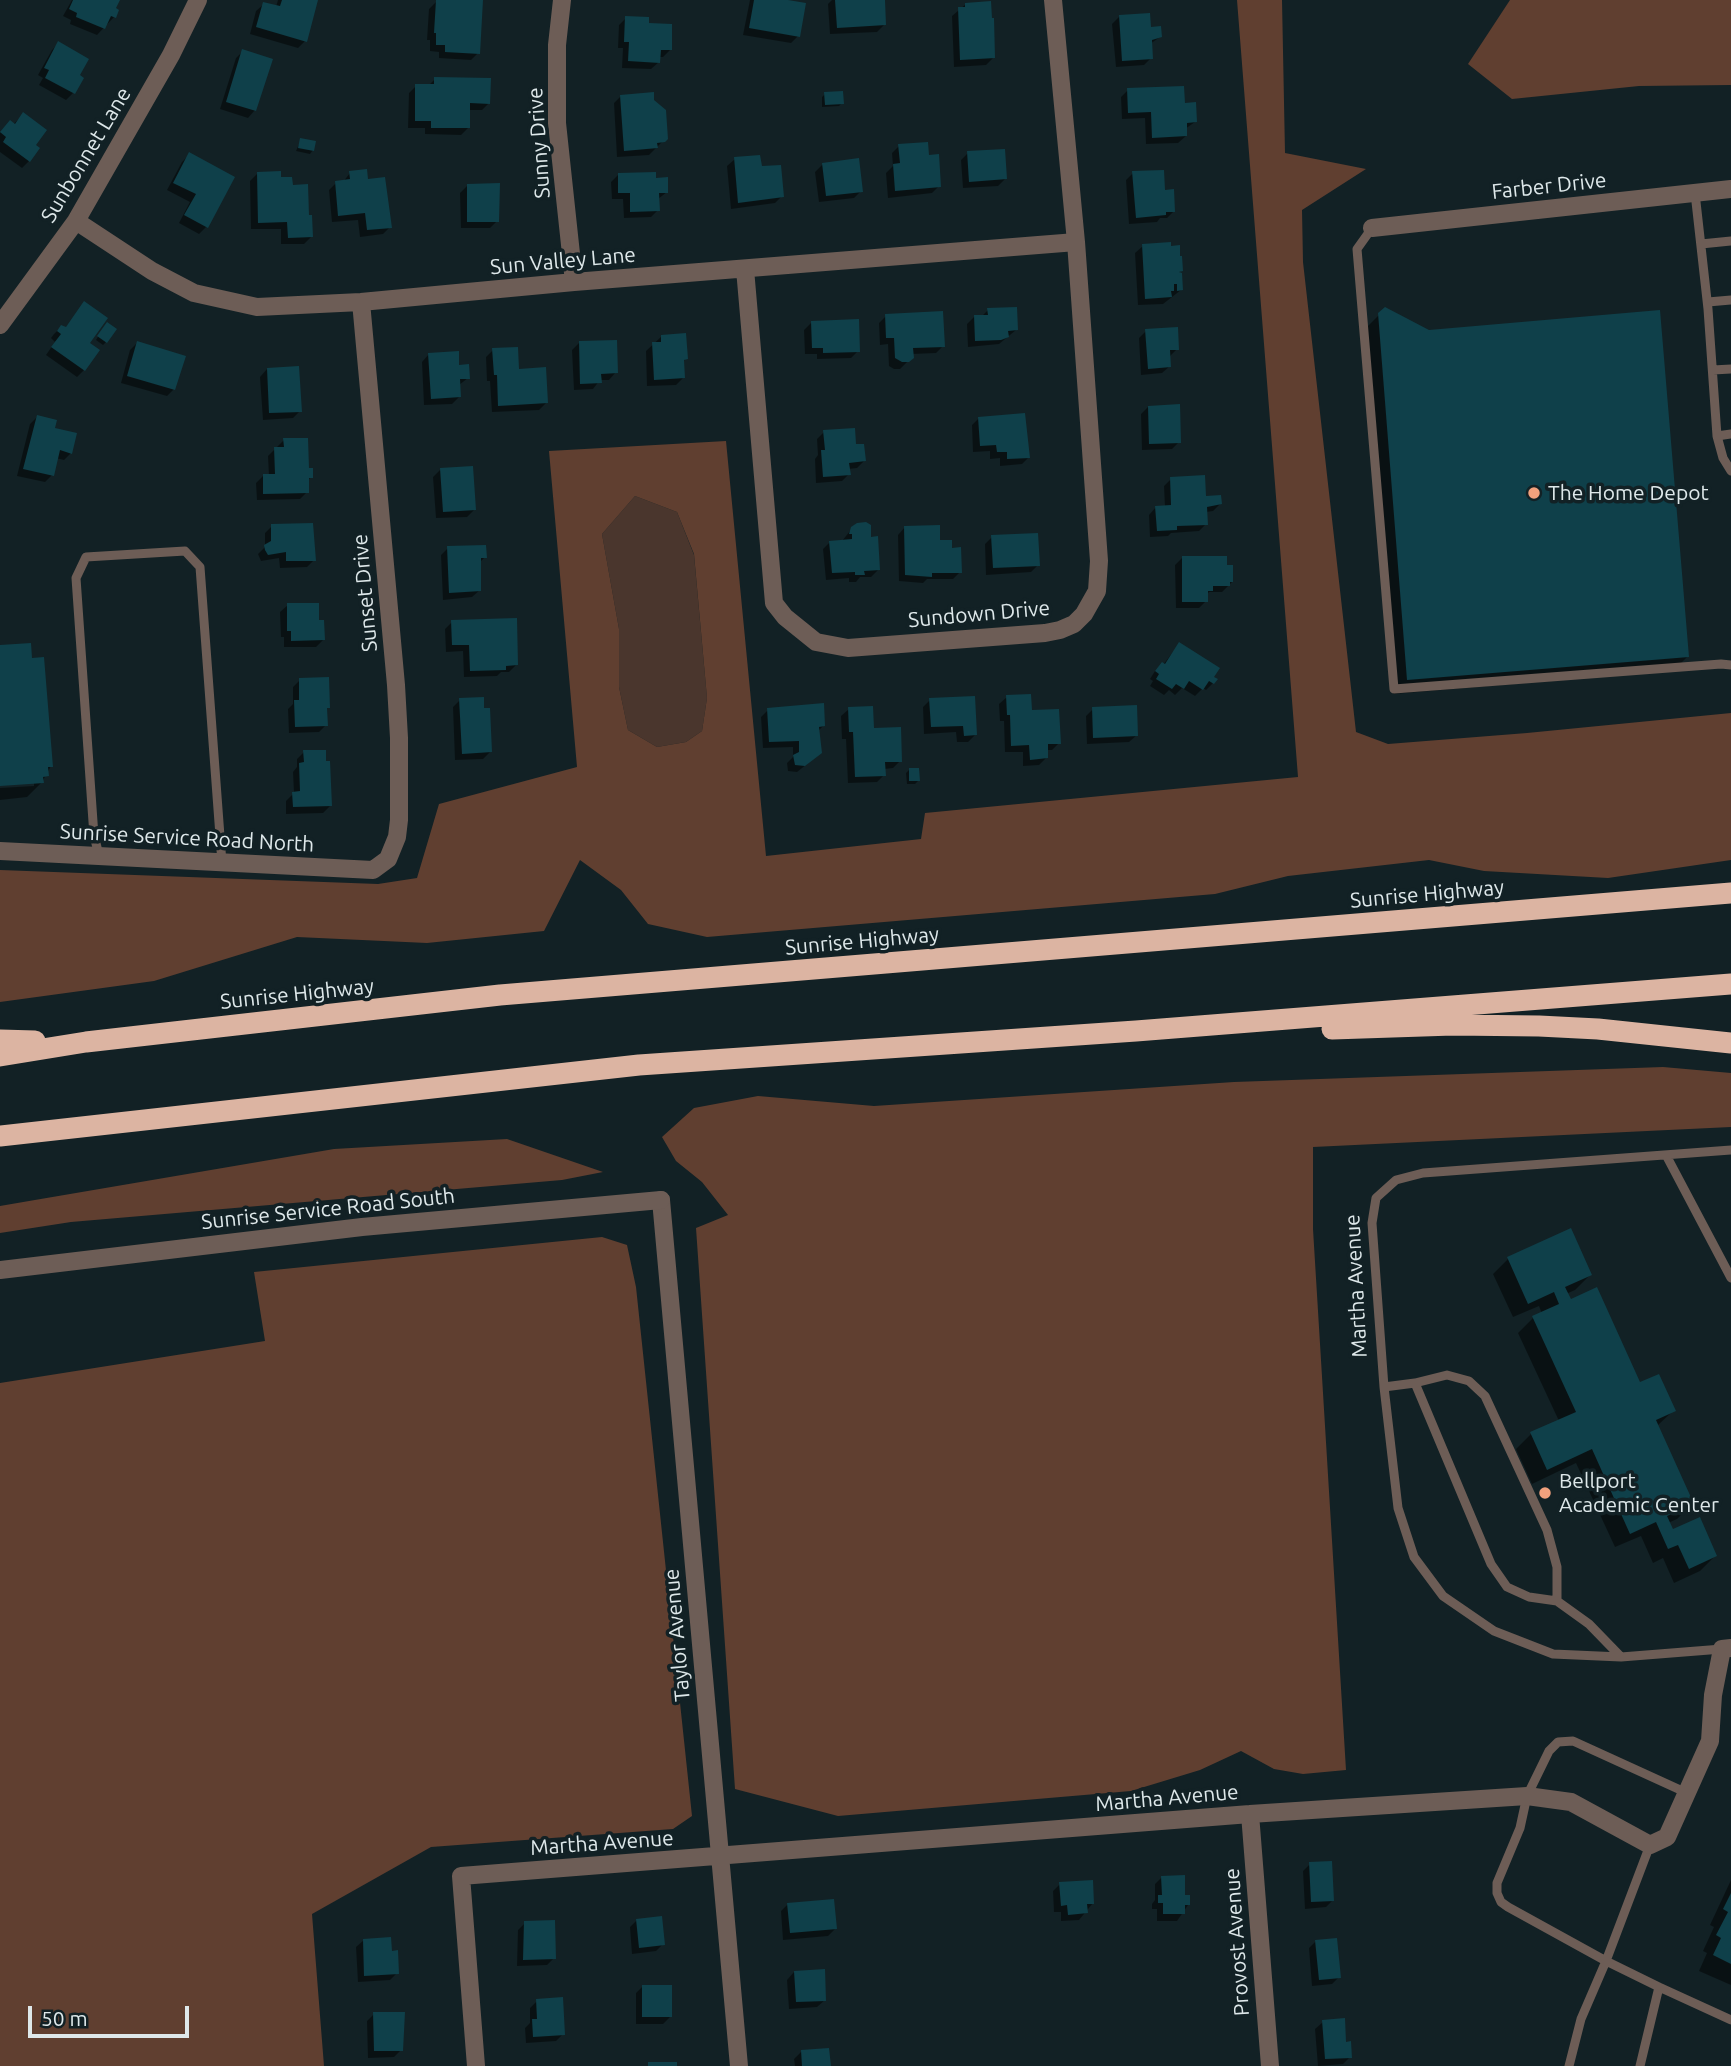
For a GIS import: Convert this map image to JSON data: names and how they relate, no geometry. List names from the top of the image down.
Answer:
{
  "streets": {
    "highway": ["Sunrise Highway"],
    "street": [
      "Sunny Drive",
      "Sunbonnet Lane",
      "Farber Drive",
      "Sun Valley Lane",
      "Sunset Drive",
      "Sundown Drive",
      "Sunrise Service Road North",
      "Sunrise Service Road South",
      "Martha Avenue",
      "Taylor Avenue",
      "Provost Avenue"
    ]
  },
  "crossings": [
    ["Sunny Drive", "Sun Valley Lane"],
    ["Sunbonnet Lane", "Sun Valley Lane"],
    ["Sun Valley Lane", "Sunset Drive"],
    ["Sun Valley Lane", "Sundown Drive"],
    ["Sunset Drive", "Sunrise Service Road North"],
    ["Sunrise Service Road South", "Taylor Avenue"],
    ["Martha Avenue", "Taylor Avenue"],
    ["Martha Avenue", "Provost Avenue"]
  ],
  "places": ["The Home Depot", "Bellport Academic Center"],
  "scale_bar": "50 m"
}
